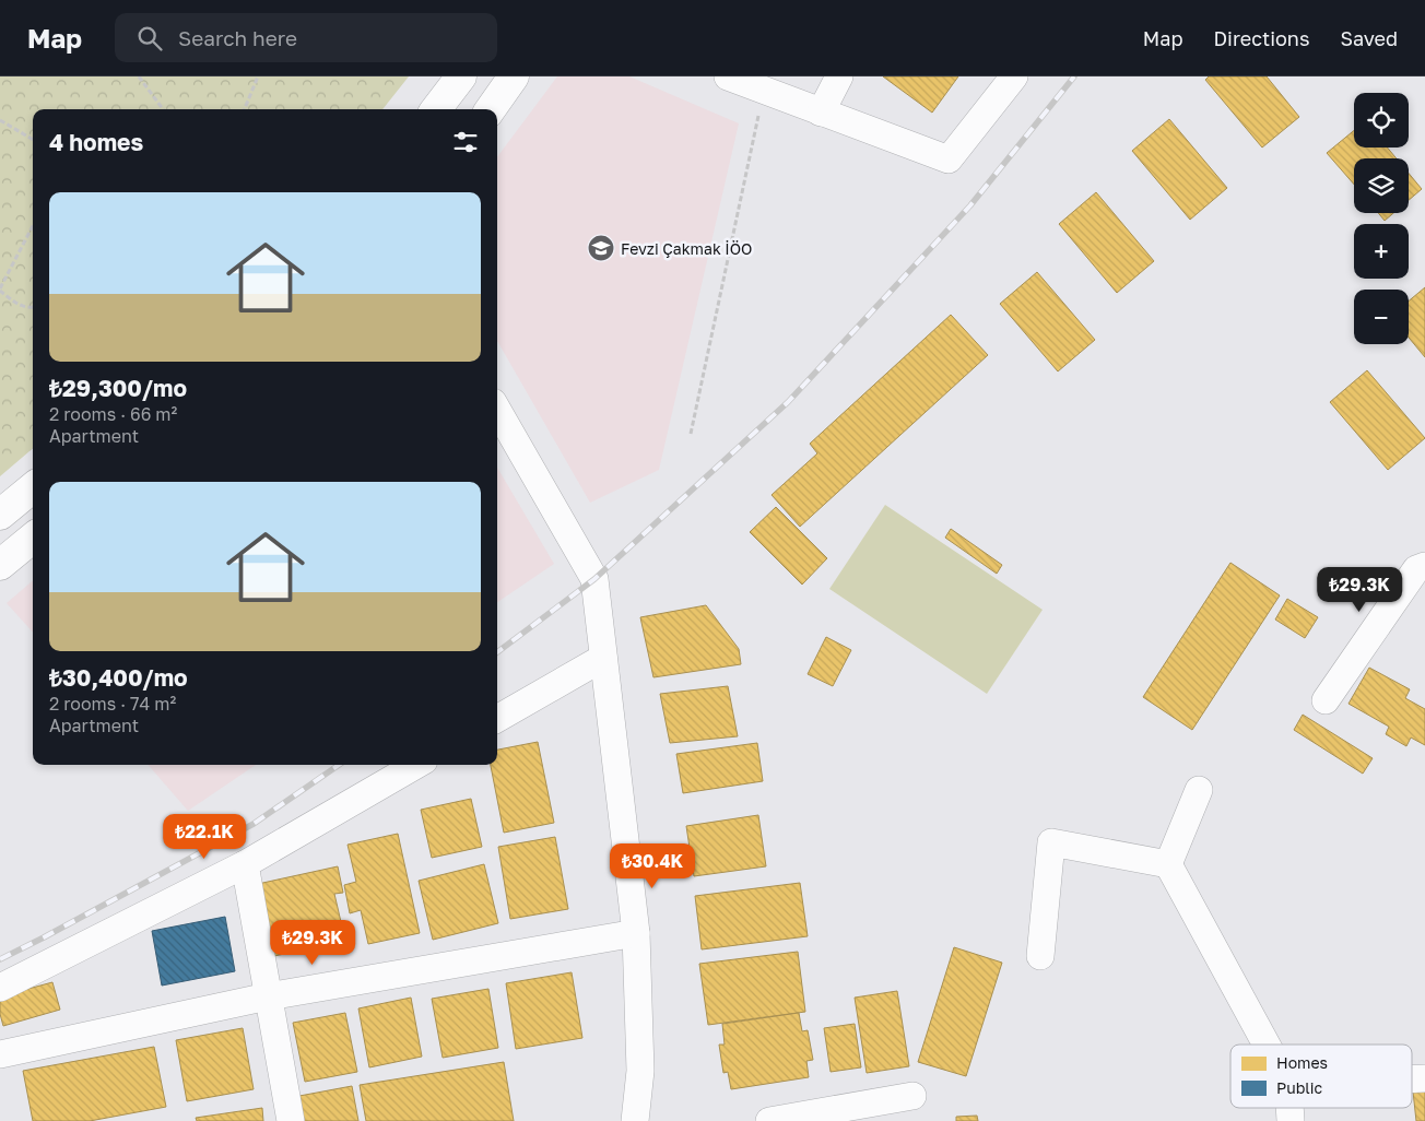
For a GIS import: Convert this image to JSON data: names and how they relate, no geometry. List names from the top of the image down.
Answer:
{
  "places": {
    "school or university": ["Fevzi Çakmak İÖO"]
  },
  "legend": ["Homes", "Public"],
  "page": {
    "header": "Map",
    "search": "Search here",
    "nav": ["Map", "Directions", "Saved"],
    "map_buttons": ["+", "−"],
    "heading": "4 homes",
    "list": [
      {
        "name": "₺29,300/mo",
        "note": "2 rooms · 66 m² · Apartment"
      },
      {
        "name": "₺30,400/mo",
        "note": "2 rooms · 74 m² · Apartment"
      }
    ],
    "price": [
      "₺29.3K",
      "₺22.1K",
      "₺30.4K",
      "₺29.3K"
    ]
  }
}
